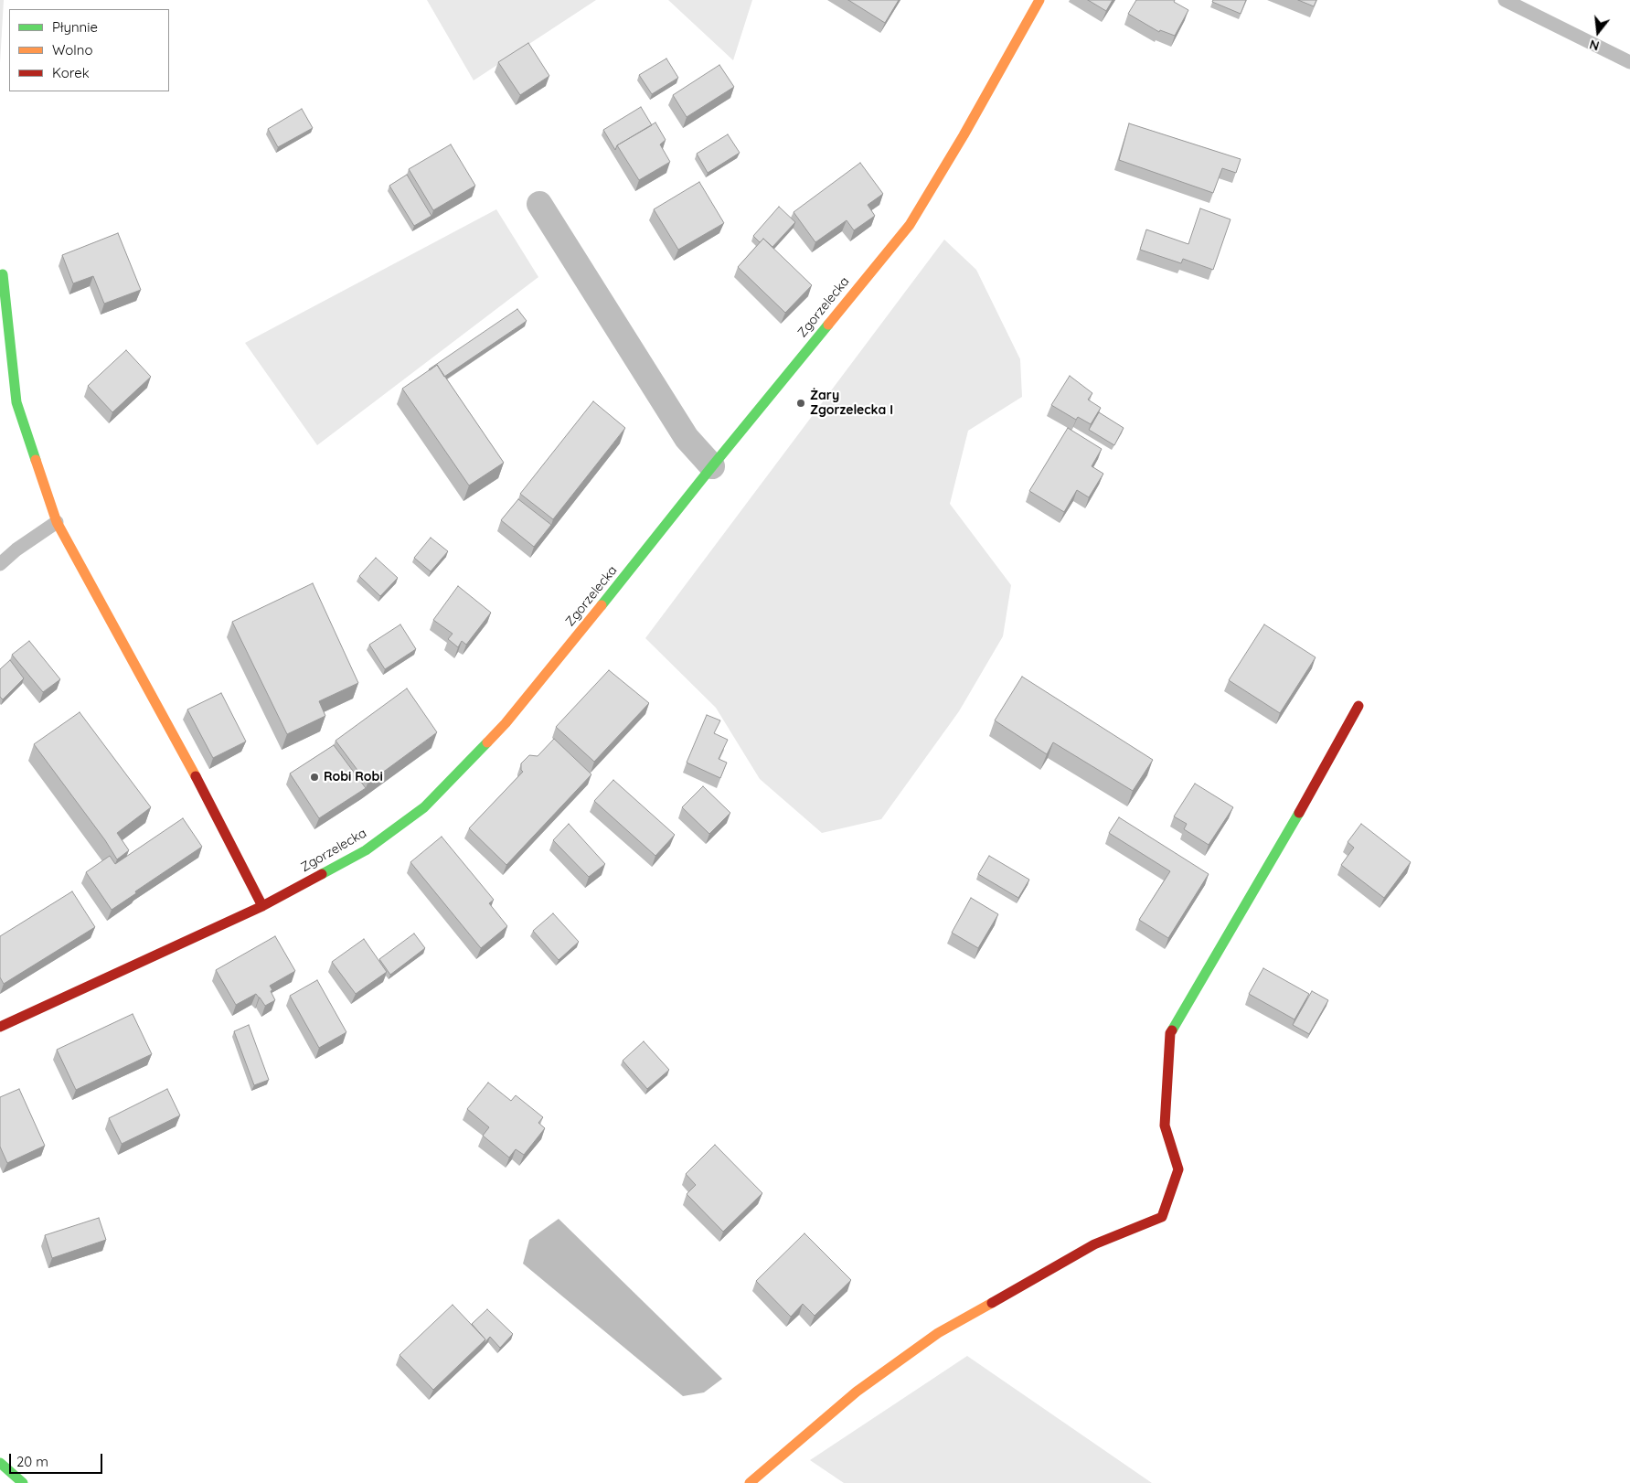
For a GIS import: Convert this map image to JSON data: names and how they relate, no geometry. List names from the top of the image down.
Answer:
{
  "streets": {
    "street": ["Zgorzelecka"]
  },
  "places": ["Żary Zgorzelecka I", "Robi Robi"],
  "legend": ["Płynnie", "Wolno", "Korek"],
  "scale_bar": "20 m",
  "north": "bottom"
}
